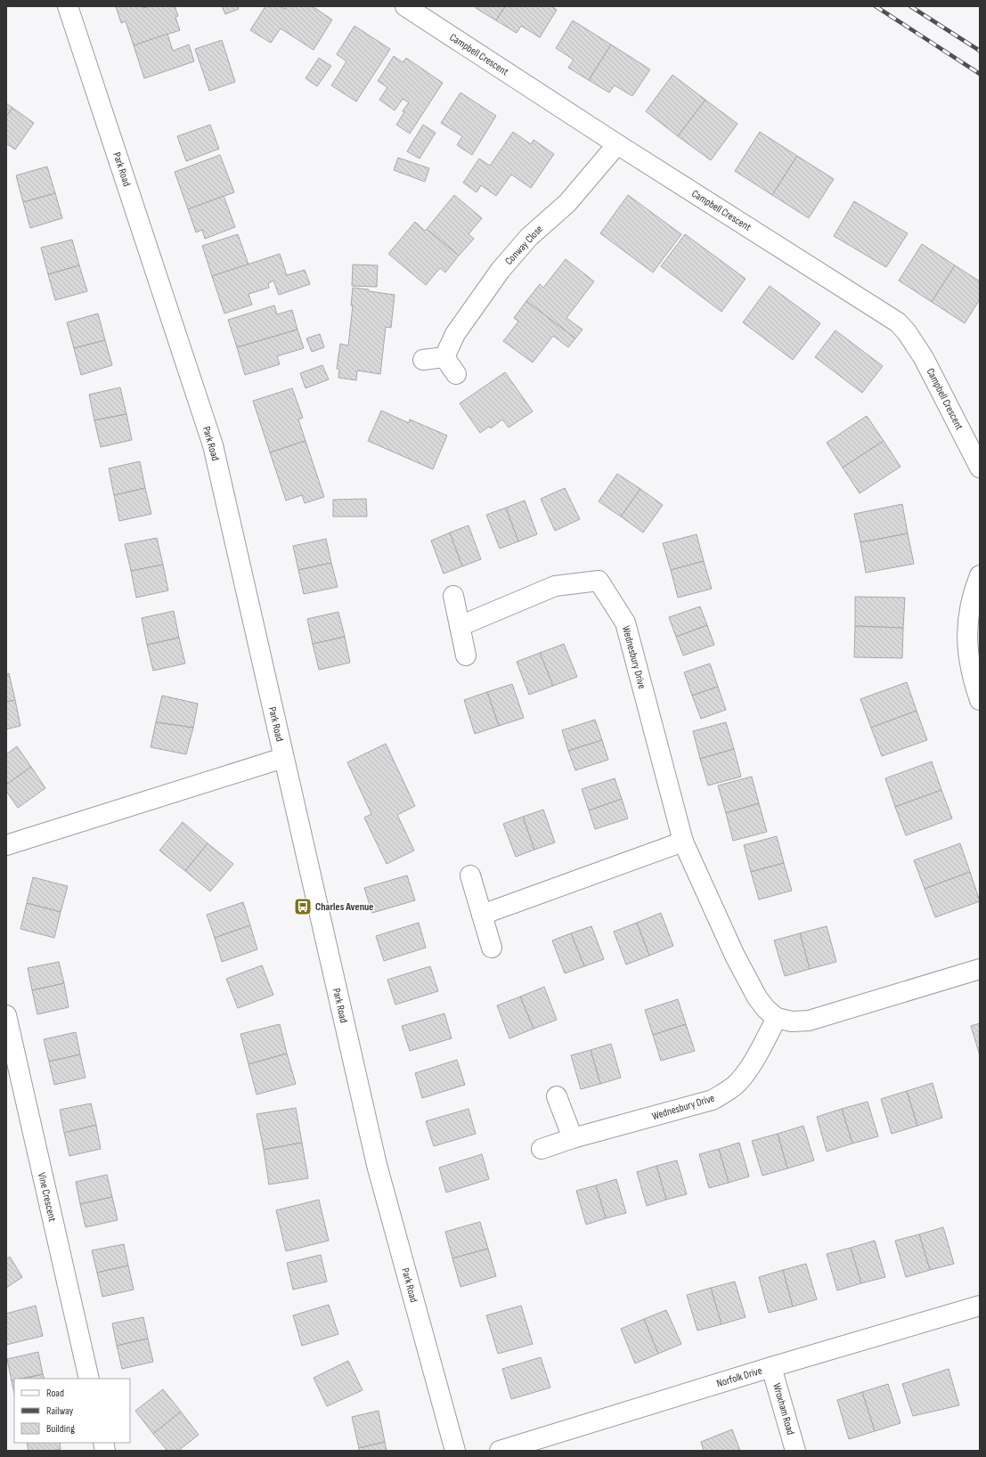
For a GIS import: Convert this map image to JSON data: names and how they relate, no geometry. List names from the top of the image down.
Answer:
{
  "streets": {
    "street": [
      "Campbell Crescent",
      "Park Road",
      "Conway Close",
      "Wednesbury Drive",
      "Vine Crescent",
      "Norfolk Drive",
      "Wroxham Road"
    ]
  },
  "crossings": [
    ["Campbell Crescent", "Conway Close"],
    ["Norfolk Drive", "Wroxham Road"]
  ],
  "places": {
    "bus stop": ["Charles Avenue"]
  },
  "legend": ["Road", "Railway", "Building"]
}
